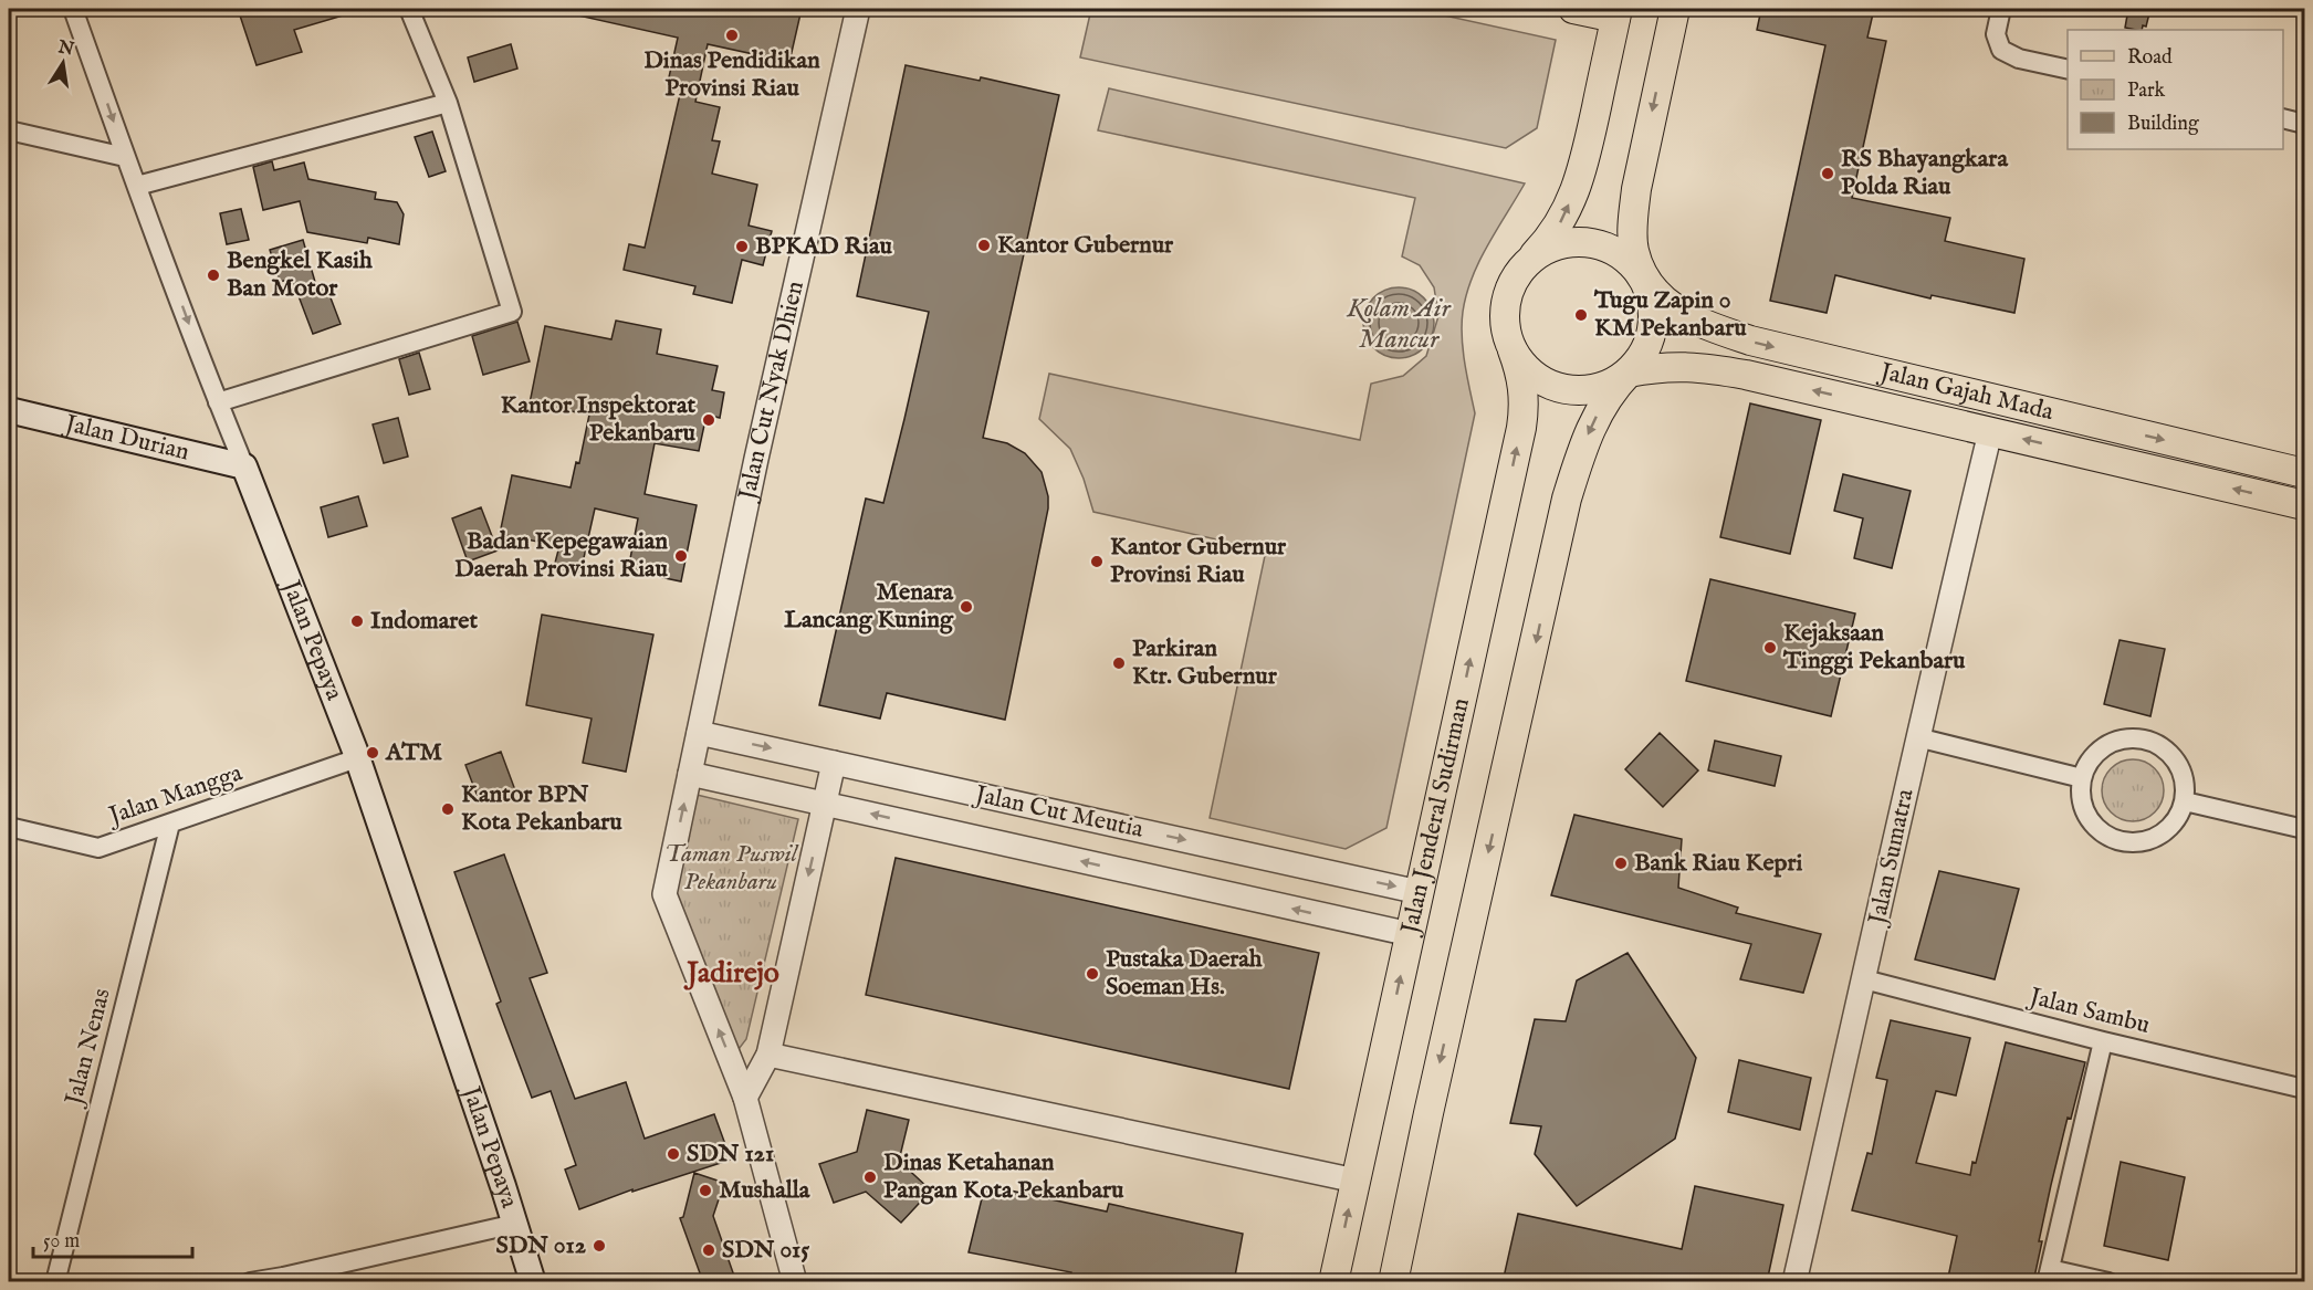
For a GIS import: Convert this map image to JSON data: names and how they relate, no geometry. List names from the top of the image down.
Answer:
{
  "streets": {
    "main road": [
      "Jalan Gajah Mada",
      "Jalan Durian",
      "Jalan Pepaya",
      "Jalan Jenderal Sudirman"
    ],
    "street": [
      "Jalan Cut Nyak Dhien",
      "Jalan Mangga",
      "Jalan Cut Meutia",
      "Jalan Sumatra",
      "Jalan Sambu",
      "Jalan Nenas"
    ]
  },
  "crossings": [
    ["Jalan Cut Nyak Dhien", "Jalan Cut Meutia"],
    ["Jalan Gajah Mada", "Jalan Jenderal Sudirman"],
    ["Jalan Gajah Mada", "Jalan Sumatra"],
    ["Jalan Durian", "Jalan Pepaya"],
    ["Jalan Pepaya", "Jalan Mangga"],
    ["Jalan Mangga", "Jalan Nenas"],
    ["Jalan Cut Meutia", "Jalan Jenderal Sudirman"],
    ["Jalan Sumatra", "Jalan Sambu"]
  ],
  "districts": ["Jadirejo"],
  "water": ["Kolam Air Mancur"],
  "parks": ["Taman Puswil Pekanbaru"],
  "places": [
    "Dinas Pendidikan Provinsi Riau",
    "RS Bhayangkara Polda Riau",
    "Kantor Gubernur",
    "BPKAD Riau",
    "Bengkel Kasih Ban Motor",
    "Tugu Zapin 0 KM Pekanbaru",
    "Kantor Inspektorat Pekanbaru",
    "Badan Kepegawaian Daerah Provinsi Riau",
    "Kantor Gubernur Provinsi Riau",
    "Menara Lancang Kuning",
    "Indomaret",
    "Kejaksaan Tinggi Pekanbaru",
    "Parkiran Ktr. Gubernur",
    "ATM",
    "Kantor BPN Kota Pekanbaru",
    "Bank Riau Kepri",
    "Pustaka Daerah Soeman Hs.",
    "SDN 121",
    "Dinas Ketahanan Pangan Kota Pekanbaru",
    "Mushalla",
    "SDN 012",
    "SDN 015"
  ],
  "legend": ["Road", "Park", "Building"],
  "scale_bar": "50 m",
  "north": "top"
}
